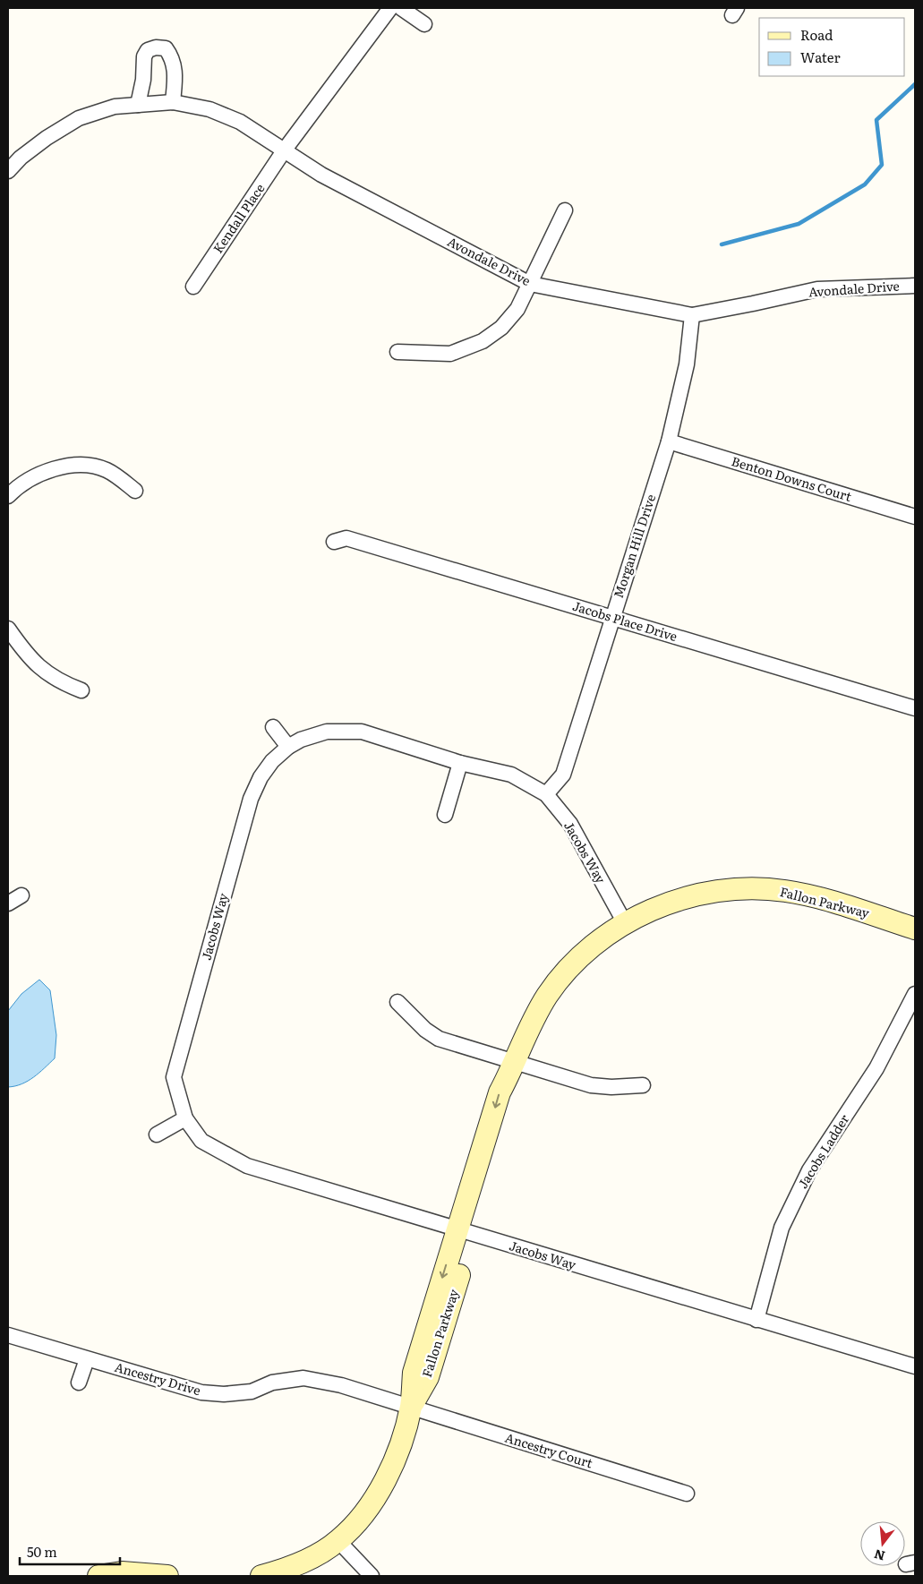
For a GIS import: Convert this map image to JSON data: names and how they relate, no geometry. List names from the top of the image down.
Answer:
{
  "streets": {
    "street": [
      "Kendall Place",
      "Avondale Drive",
      "Benton Downs Court",
      "Morgan Hill Drive",
      "Jacobs Place Drive",
      "Jacobs Way",
      "Fallon Parkway",
      "Jacobs Ladder",
      "Ancestry Drive",
      "Ancestry Court"
    ]
  },
  "crossings": [
    ["Kendall Place", "Avondale Drive"],
    ["Avondale Drive", "Morgan Hill Drive"],
    ["Benton Downs Court", "Morgan Hill Drive"],
    ["Morgan Hill Drive", "Jacobs Place Drive"],
    ["Morgan Hill Drive", "Jacobs Way"],
    ["Jacobs Way", "Fallon Parkway"],
    ["Jacobs Way", "Jacobs Ladder"],
    ["Fallon Parkway", "Ancestry Drive"],
    ["Fallon Parkway", "Ancestry Court"],
    ["Ancestry Drive", "Ancestry Court"]
  ],
  "legend": ["Road", "Water"],
  "scale_bar": "50 m",
  "north": "bottom"
}
